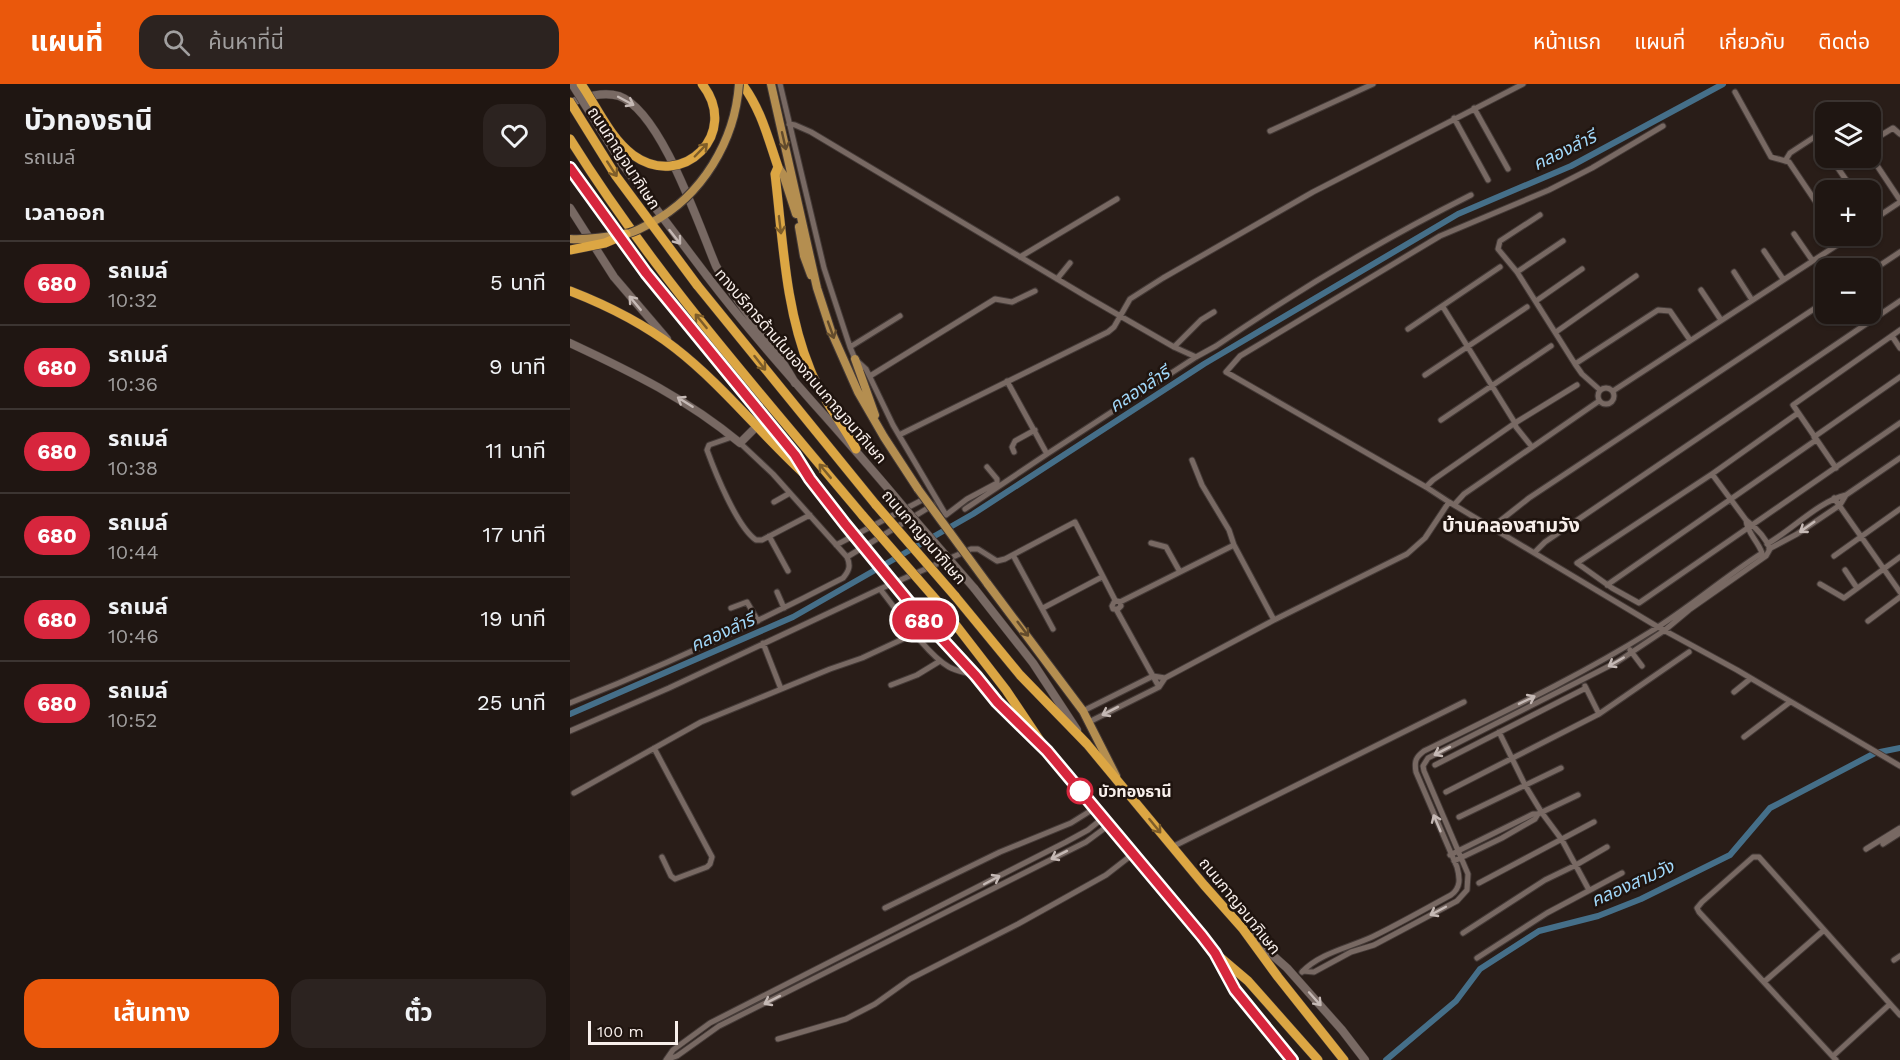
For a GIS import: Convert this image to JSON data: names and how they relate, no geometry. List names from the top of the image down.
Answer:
{
  "streets": {
    "highway": ["ถนนกาญจนาภิเษก"],
    "main road": ["ทางบริการด้านในของถนนกาญจนาภิเษก"]
  },
  "crossings": [
    ["ถนนกาญจนาภิเษก", "ทางบริการด้านในของถนนกาญจนาภิเษก"]
  ],
  "districts": ["บ้านคลองสามวัง"],
  "water": ["คลองลำรี", "คลองสามวัง"],
  "places": ["บัวทองธานี"],
  "lines": ["bus line 680"],
  "scale_bar": "100 m",
  "page": {
    "header": "แผนที่",
    "search": "ค้นหาที่นี่",
    "nav": [
      "หน้าแรก",
      "แผนที่",
      "เกี่ยวกับ",
      "ติดต่อ"
    ],
    "heading": [
      ["บัวทองธานี", "รถเมล์"],
      "เวลาออก"
    ],
    "on_map": "680",
    "map_buttons": ["+", "−"],
    "list": [
      {
        "mark": "680",
        "name": "รถเมล์",
        "note": "10:32",
        "value": "5 นาที"
      },
      {
        "mark": "680",
        "name": "รถเมล์",
        "note": "10:36",
        "value": "9 นาที"
      },
      {
        "mark": "680",
        "name": "รถเมล์",
        "note": "10:38",
        "value": "11 นาที"
      },
      {
        "mark": "680",
        "name": "รถเมล์",
        "note": "10:44",
        "value": "17 นาที"
      },
      {
        "mark": "680",
        "name": "รถเมล์",
        "note": "10:46",
        "value": "19 นาที"
      },
      {
        "mark": "680",
        "name": "รถเมล์",
        "note": "10:52",
        "value": "25 นาที"
      }
    ],
    "buttons": ["เส้นทาง", "ตั๋ว"],
    "scale": "100 m"
  }
}
